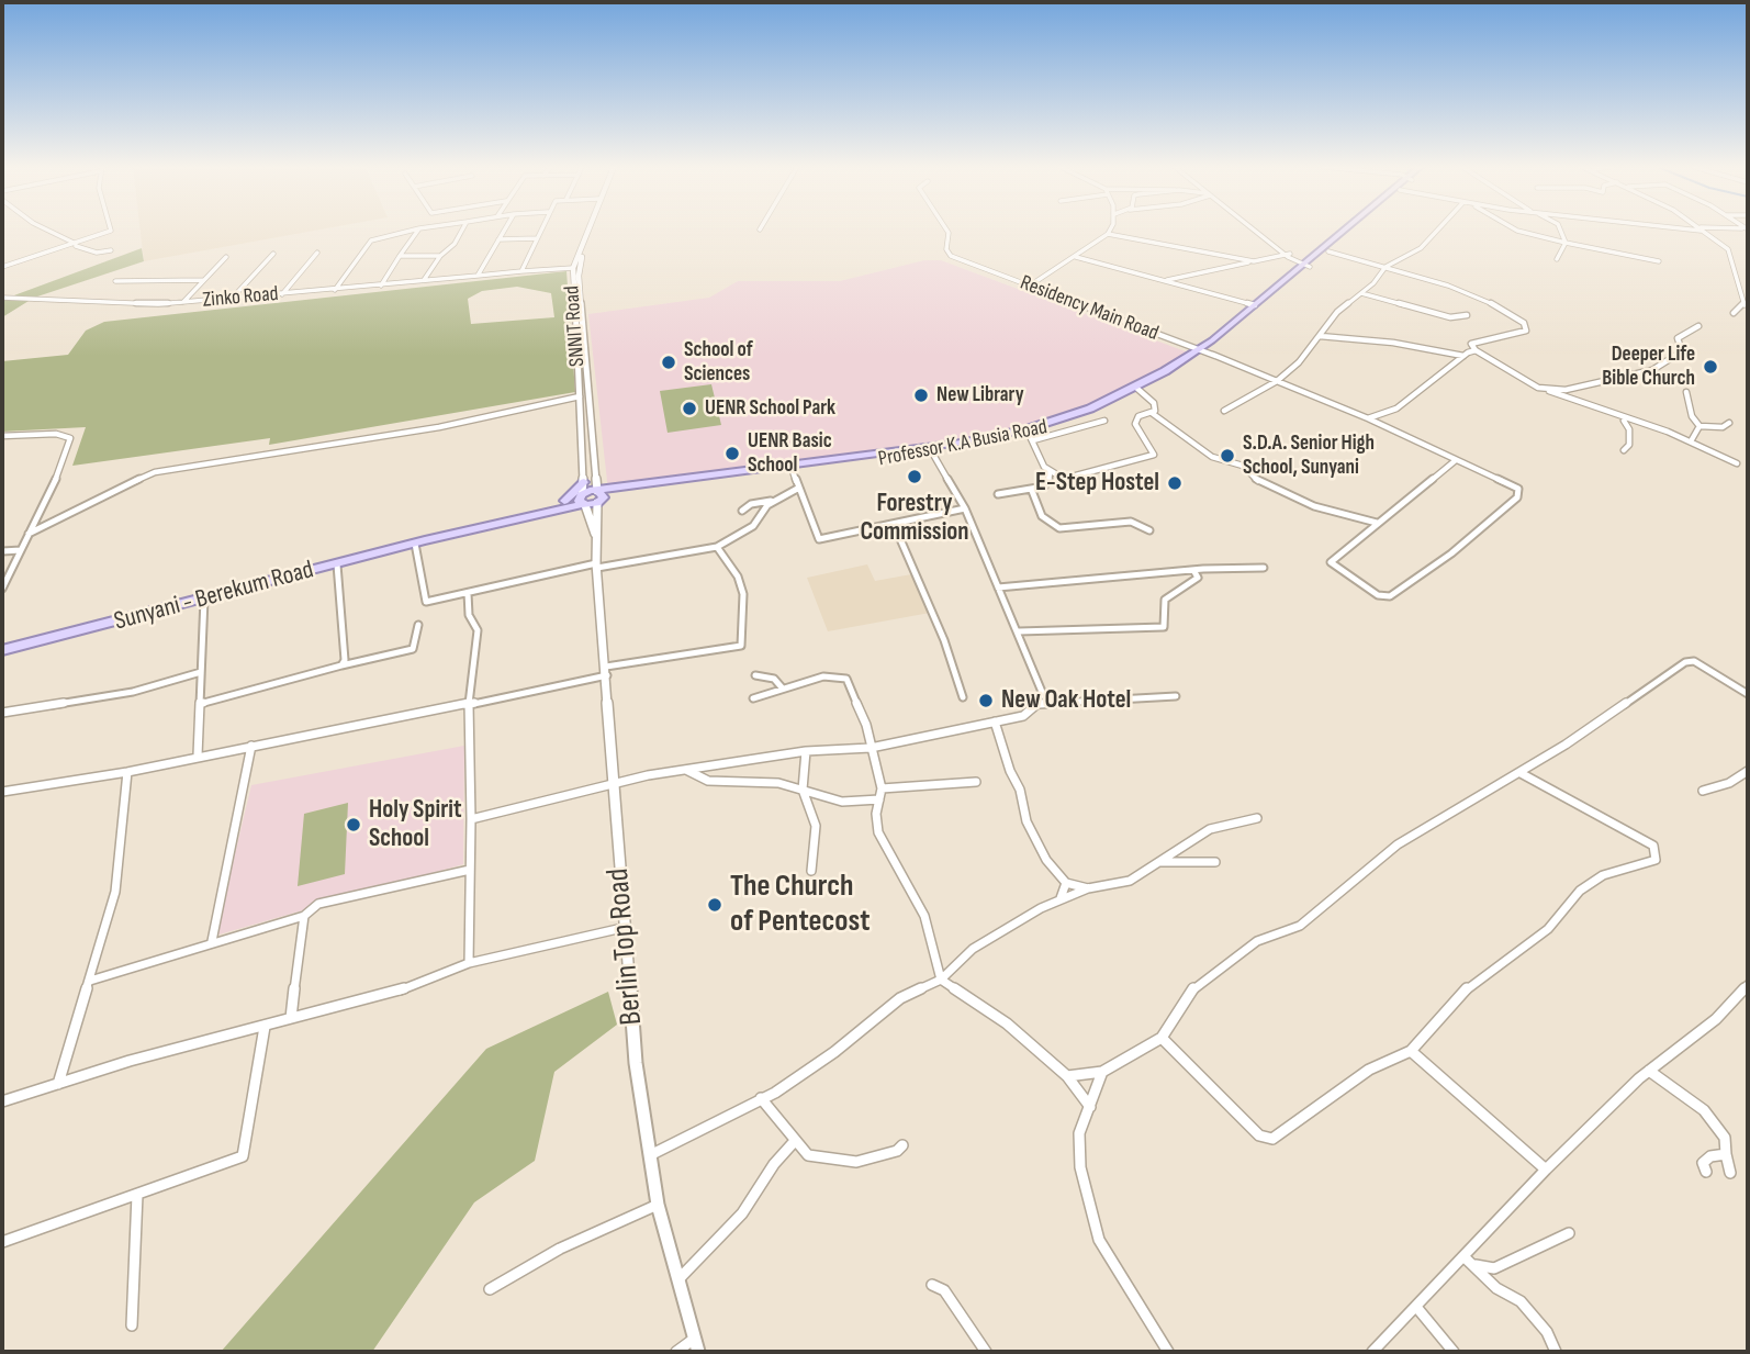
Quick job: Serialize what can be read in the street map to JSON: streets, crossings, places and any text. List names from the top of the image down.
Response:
{
  "streets": {
    "main road": ["Professor K.A Busia Road", "Sunyani - Berekum Road"],
    "street": [
      "Zinko Road",
      "Residency Main Road",
      "SNNIT Road",
      "Berlin Top Road"
    ]
  },
  "crossings": [
    ["Zinko Road", "SNNIT Road"],
    ["Residency Main Road", "Professor K.A Busia Road"],
    ["SNNIT Road", "Professor K.A Busia Road"],
    ["Professor K.A Busia Road", "Sunyani - Berekum Road"]
  ],
  "places": [
    "School of Sciences",
    "Deeper Life Bible Church",
    "New Library",
    "UENR School Park",
    "UENR Basic School",
    "S.D.A. Senior High School, Sunyani",
    "Forestry Commission",
    "E-Step Hostel",
    "New Oak Hotel",
    "Holy Spirit School",
    "The Church of Pentecost"
  ]
}
